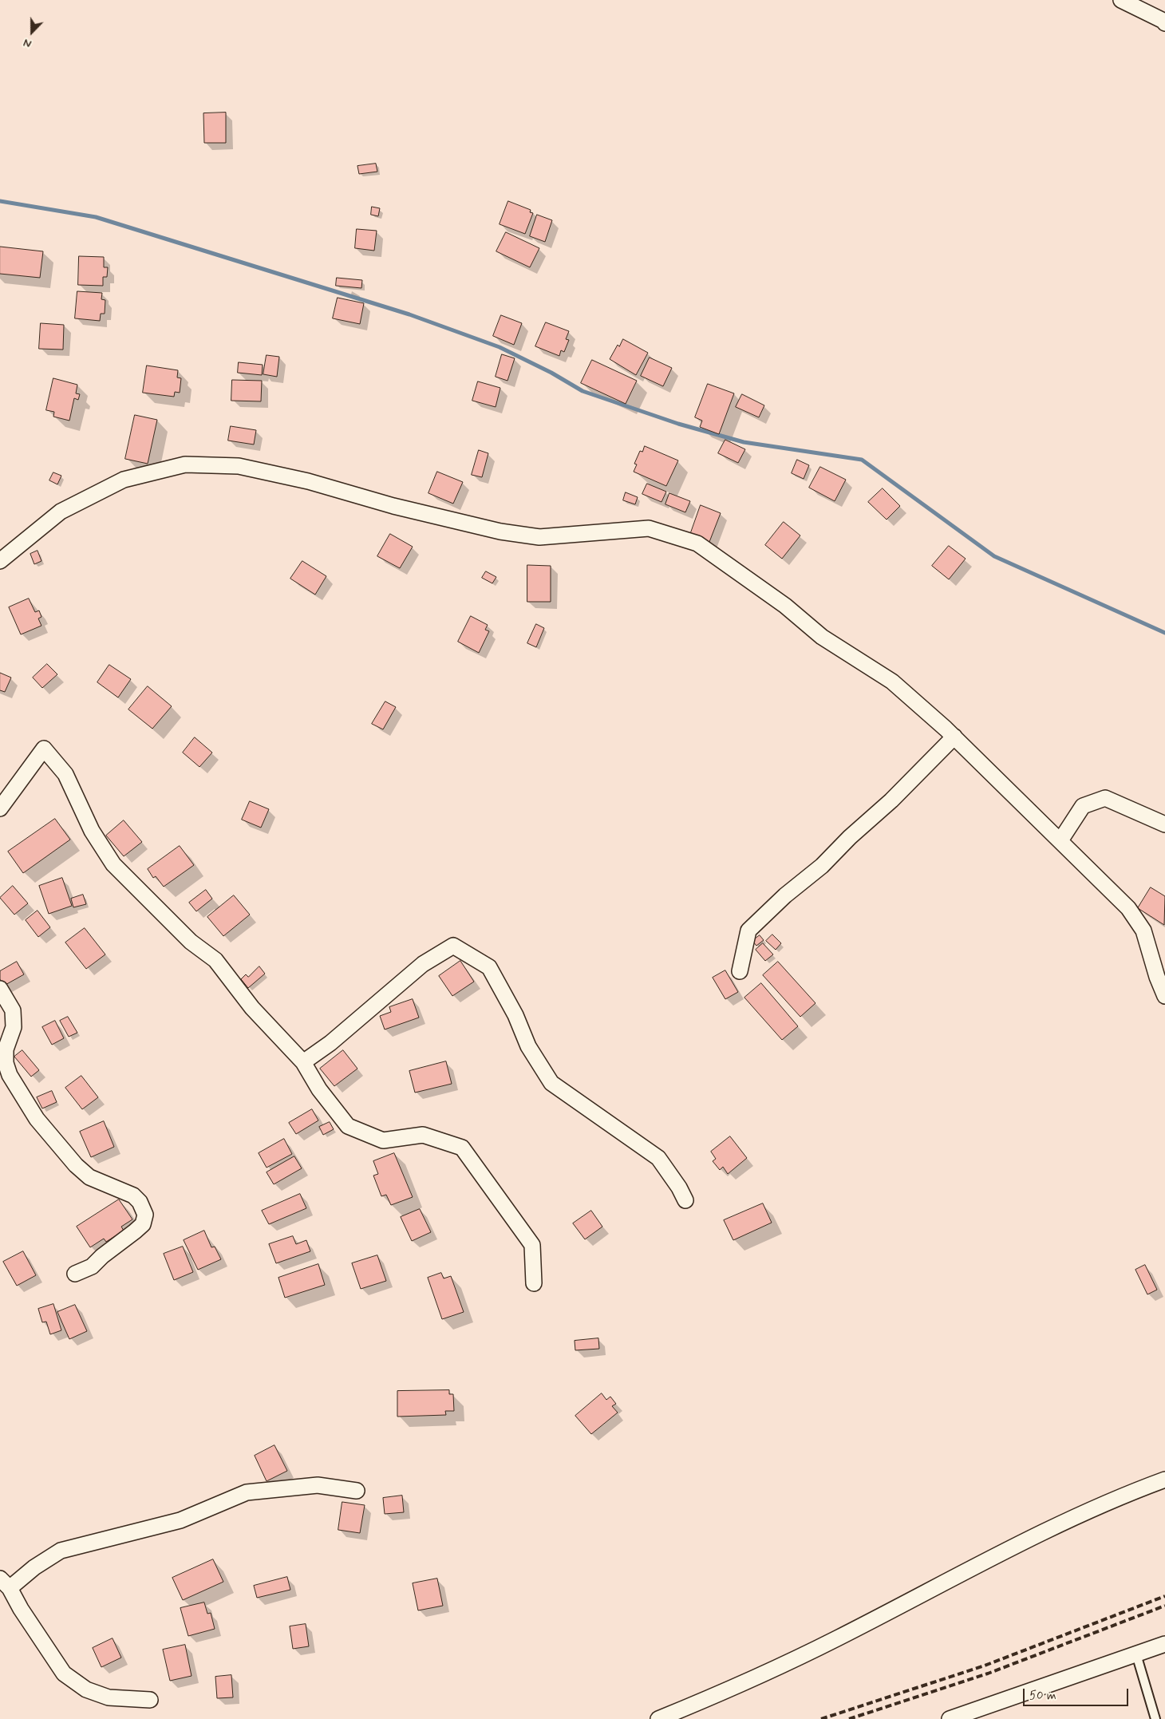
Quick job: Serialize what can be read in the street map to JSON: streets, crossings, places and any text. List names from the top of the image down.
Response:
{
  "scale_bar": "50 m",
  "north": "bottom"
}
